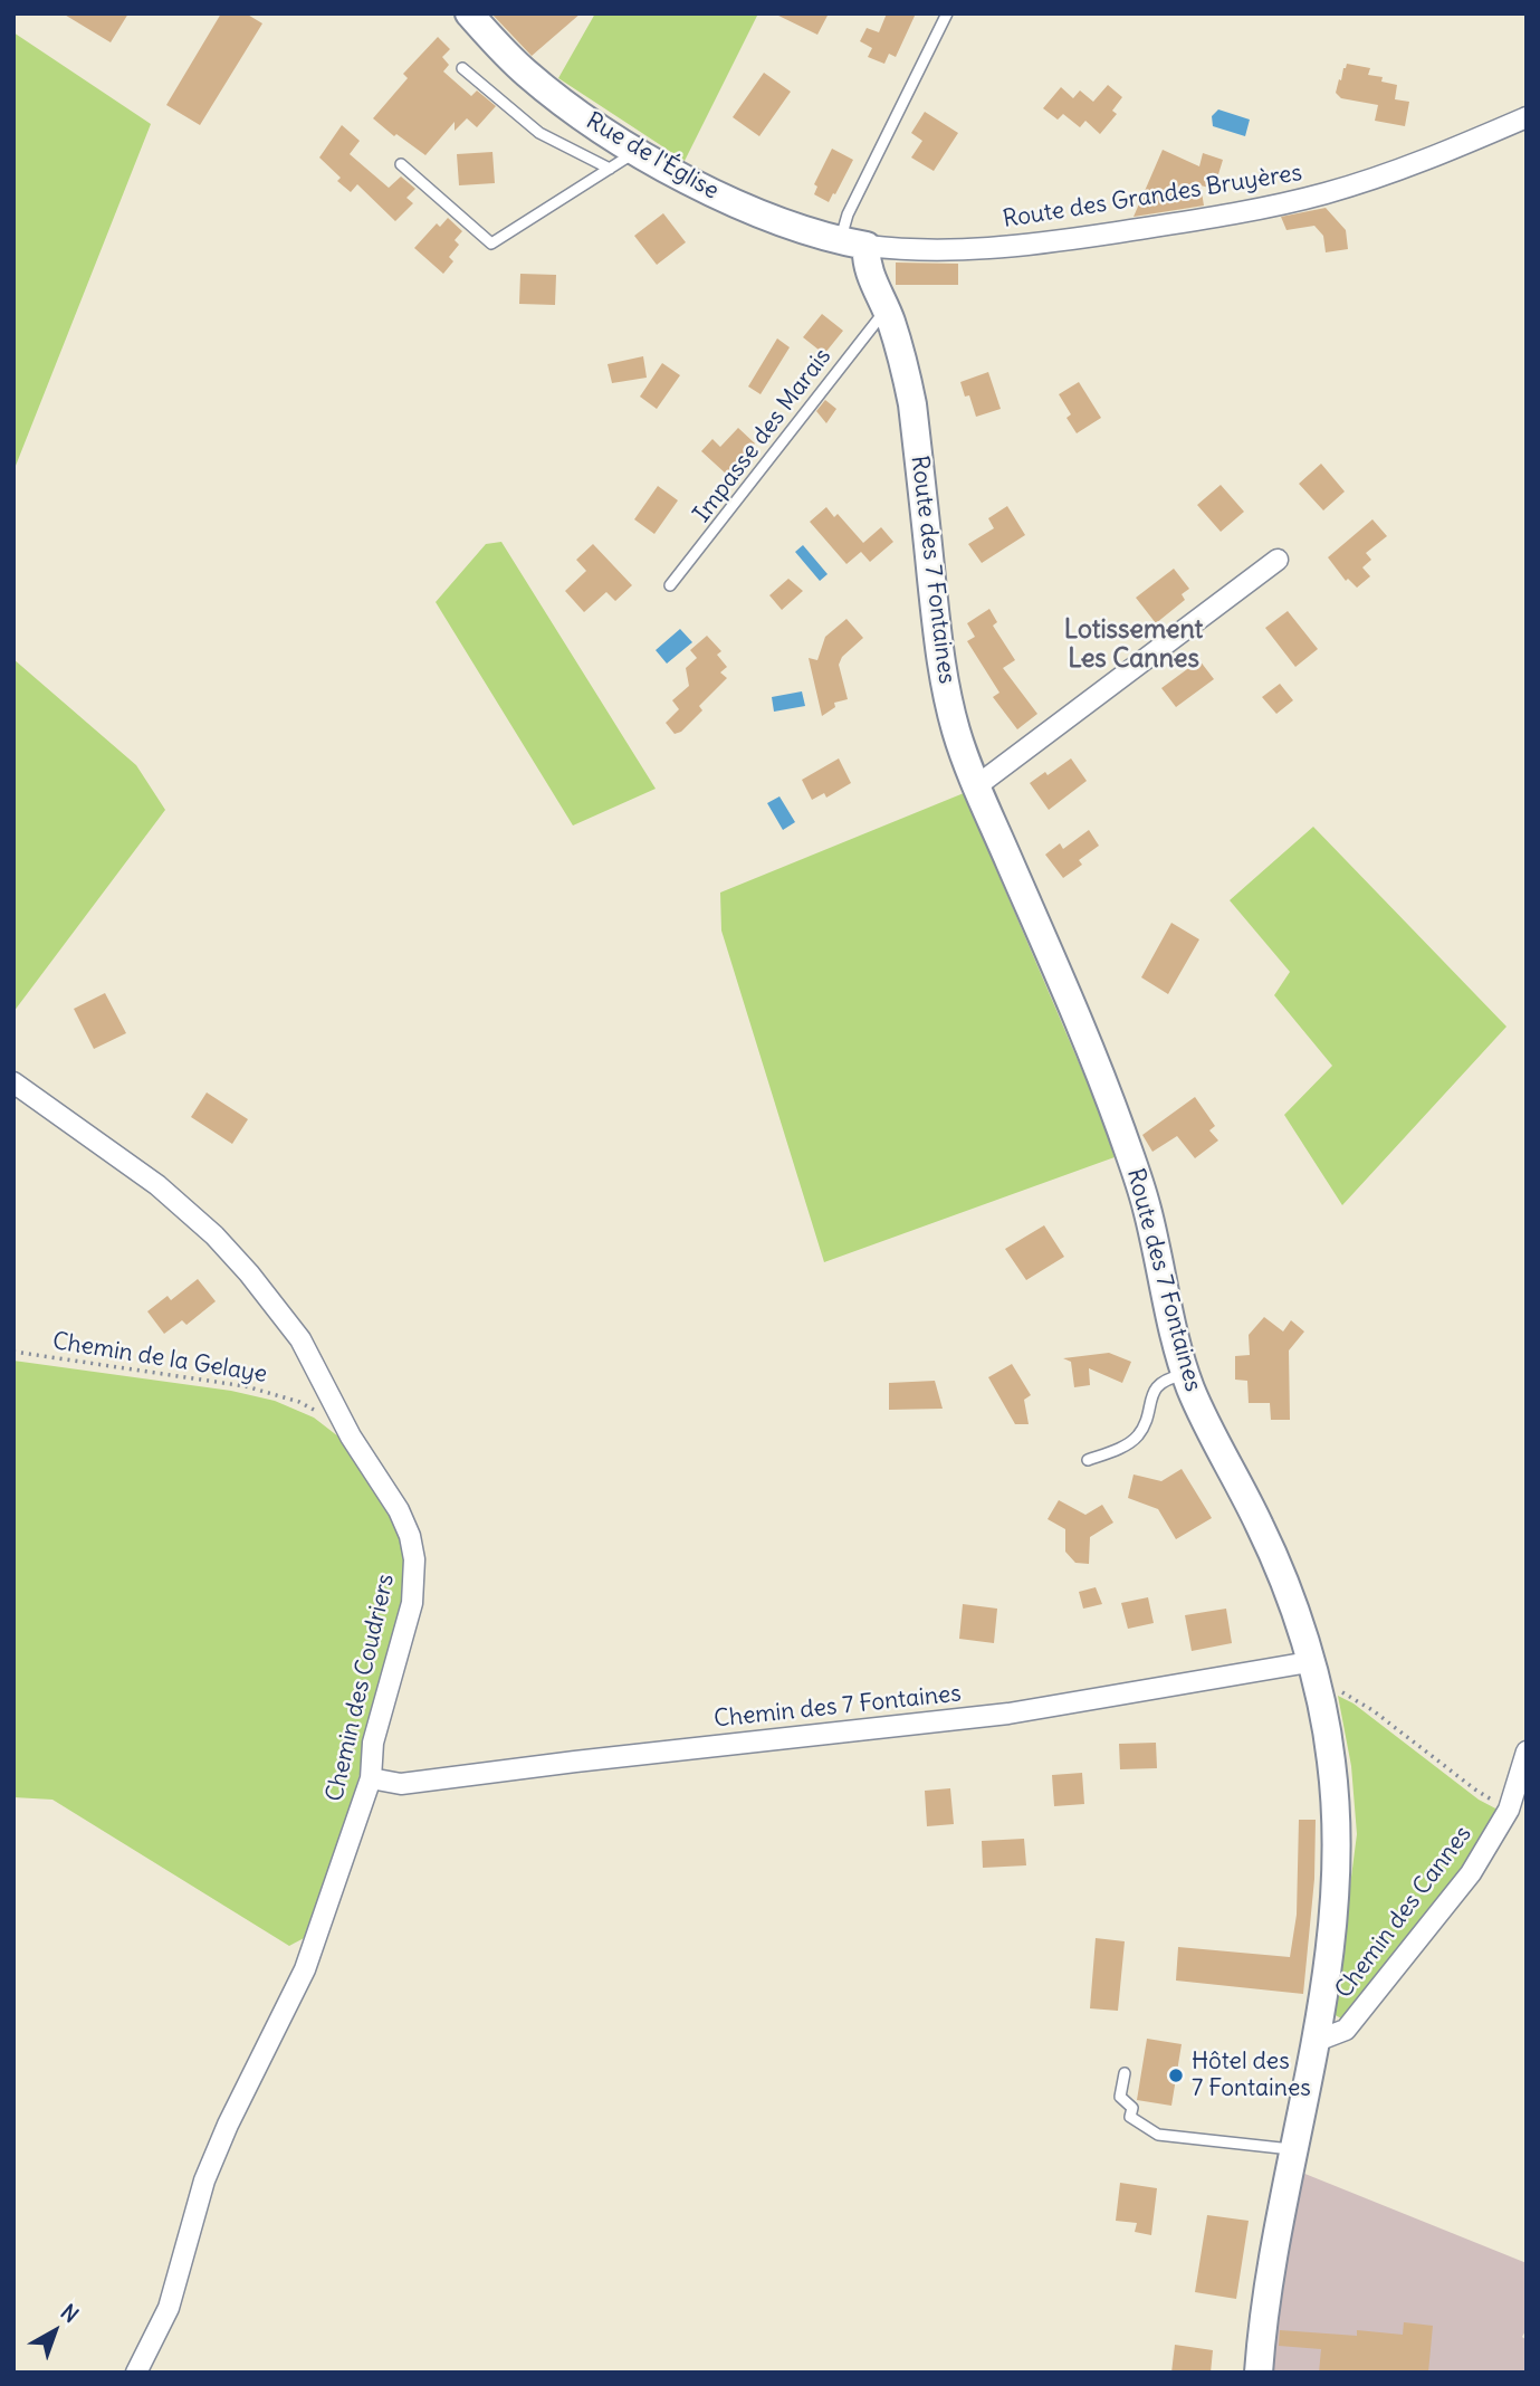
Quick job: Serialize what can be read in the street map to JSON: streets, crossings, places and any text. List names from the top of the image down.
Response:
{
  "streets": {
    "street": [
      "Rue de l'Église",
      "Route des Grandes Bruyères",
      "Route des 7 Fontaines",
      "Chemin des Coudriers",
      "Chemin des 7 Fontaines",
      "Chemin des Cannes"
    ],
    "lane": ["Impasse des Marais"],
    "path": ["Chemin de la Gelaye"]
  },
  "crossings": [
    ["Rue de l'Église", "Route des Grandes Bruyères"],
    ["Rue de l'Église", "Route des 7 Fontaines"],
    ["Route des Grandes Bruyères", "Route des 7 Fontaines"],
    ["Impasse des Marais", "Route des 7 Fontaines"],
    ["Route des 7 Fontaines", "Chemin des 7 Fontaines"],
    ["Route des 7 Fontaines", "Chemin des Cannes"],
    ["Chemin des Coudriers", "Chemin des 7 Fontaines"]
  ],
  "districts": ["Lotissement Les Cannes"],
  "places": ["Hôtel des 7 Fontaines"],
  "north": "top right"
}
